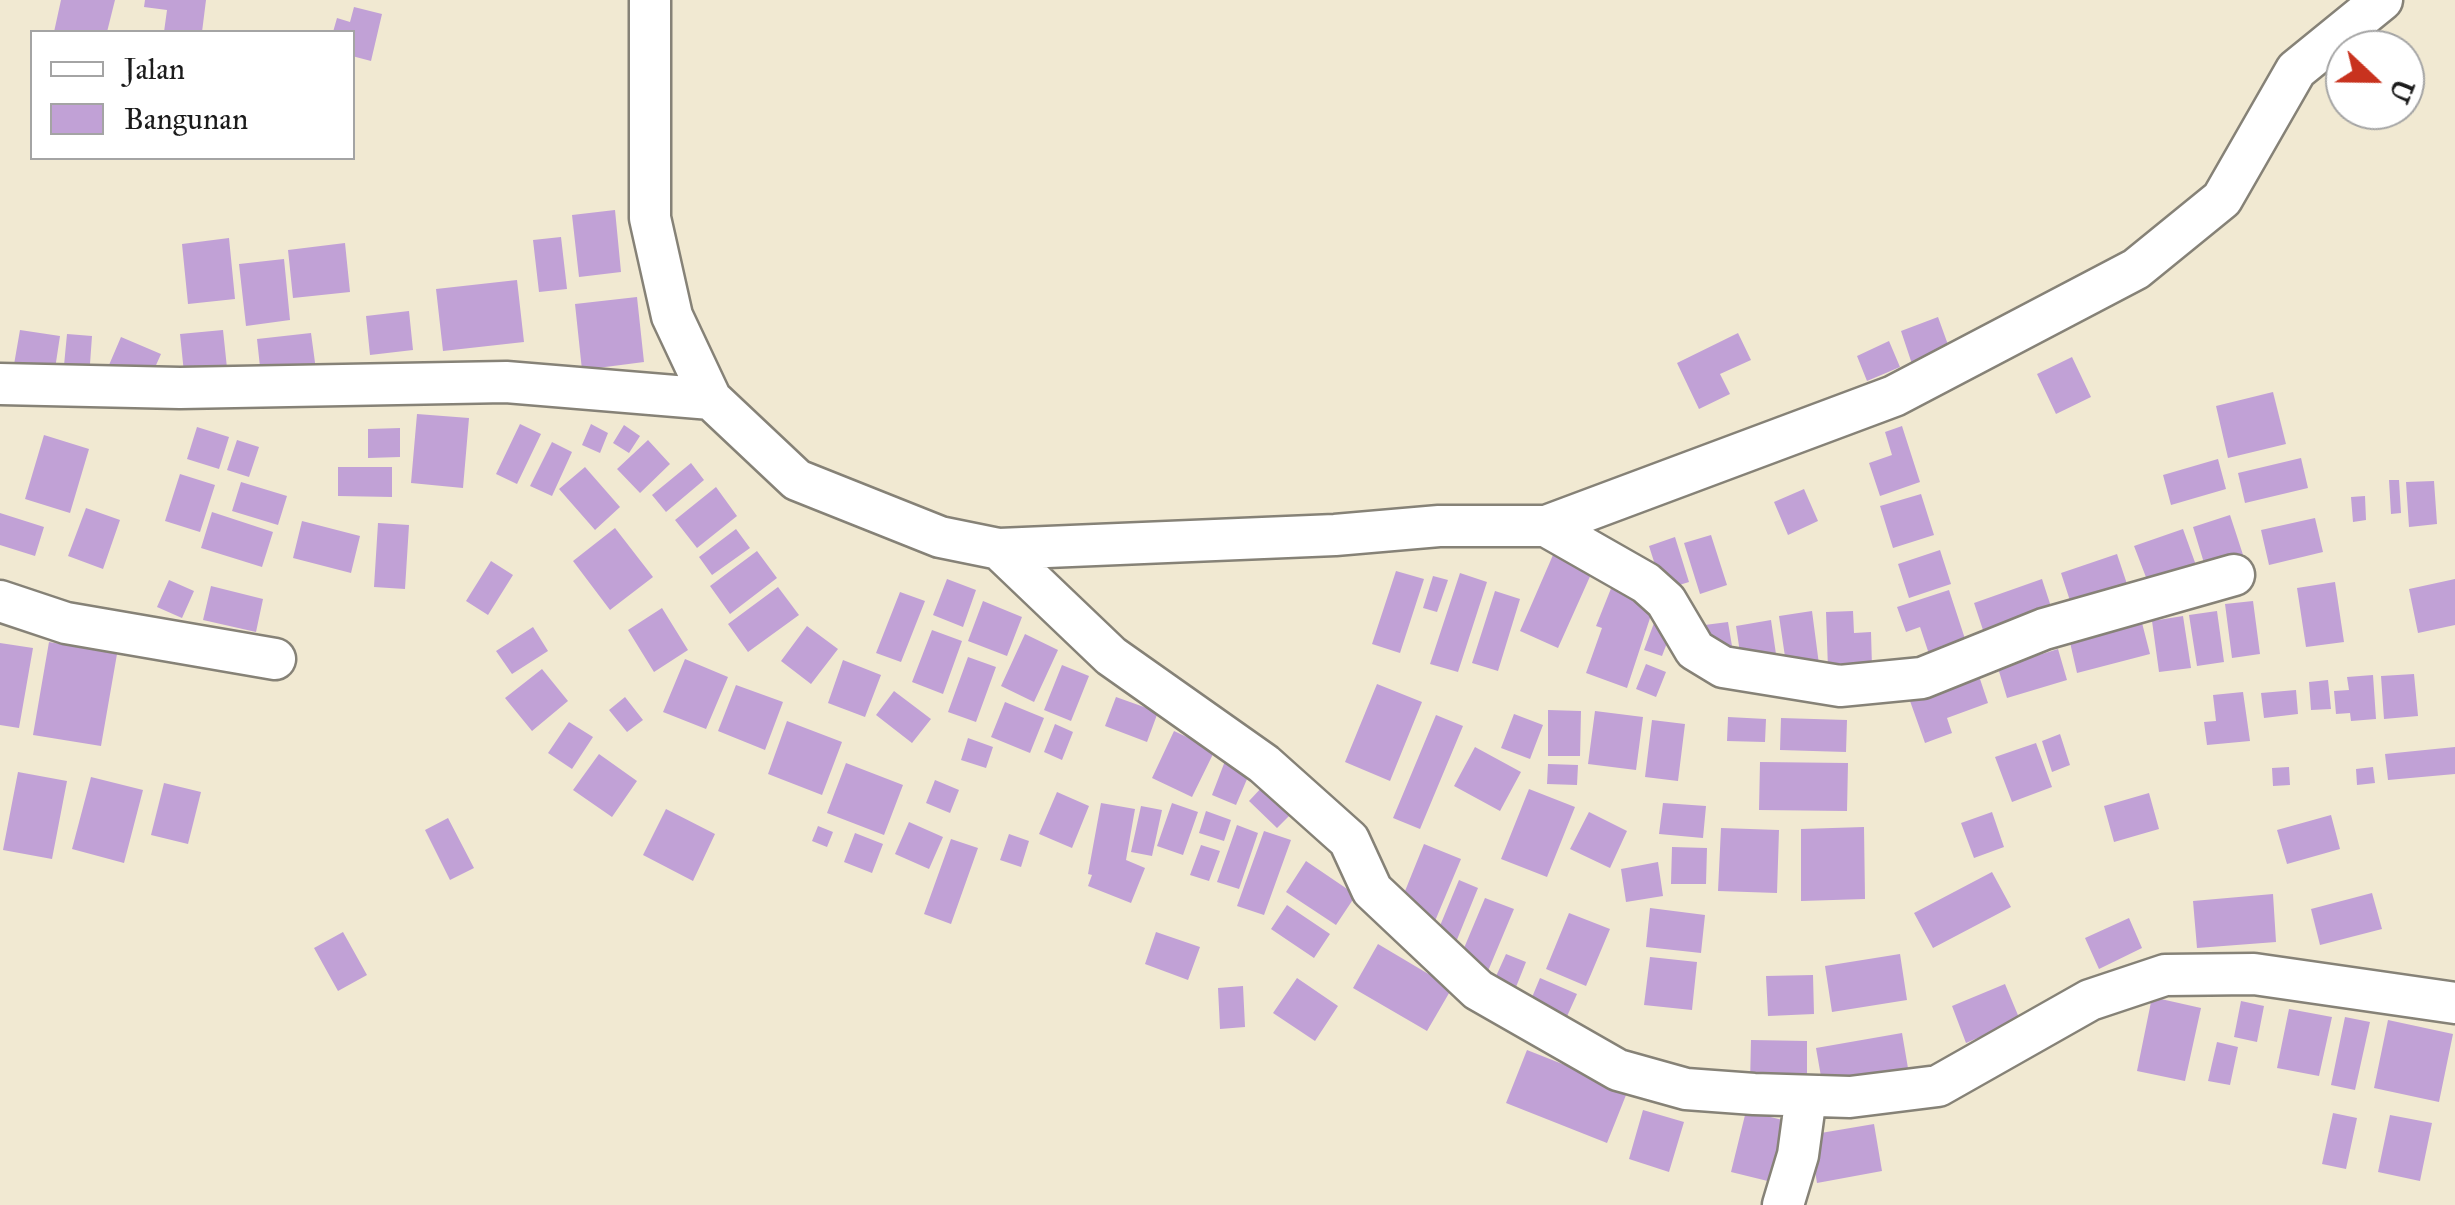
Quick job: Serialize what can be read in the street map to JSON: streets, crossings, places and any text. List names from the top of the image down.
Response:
{
  "legend": ["Jalan", "Bangunan"],
  "north": "right"
}
